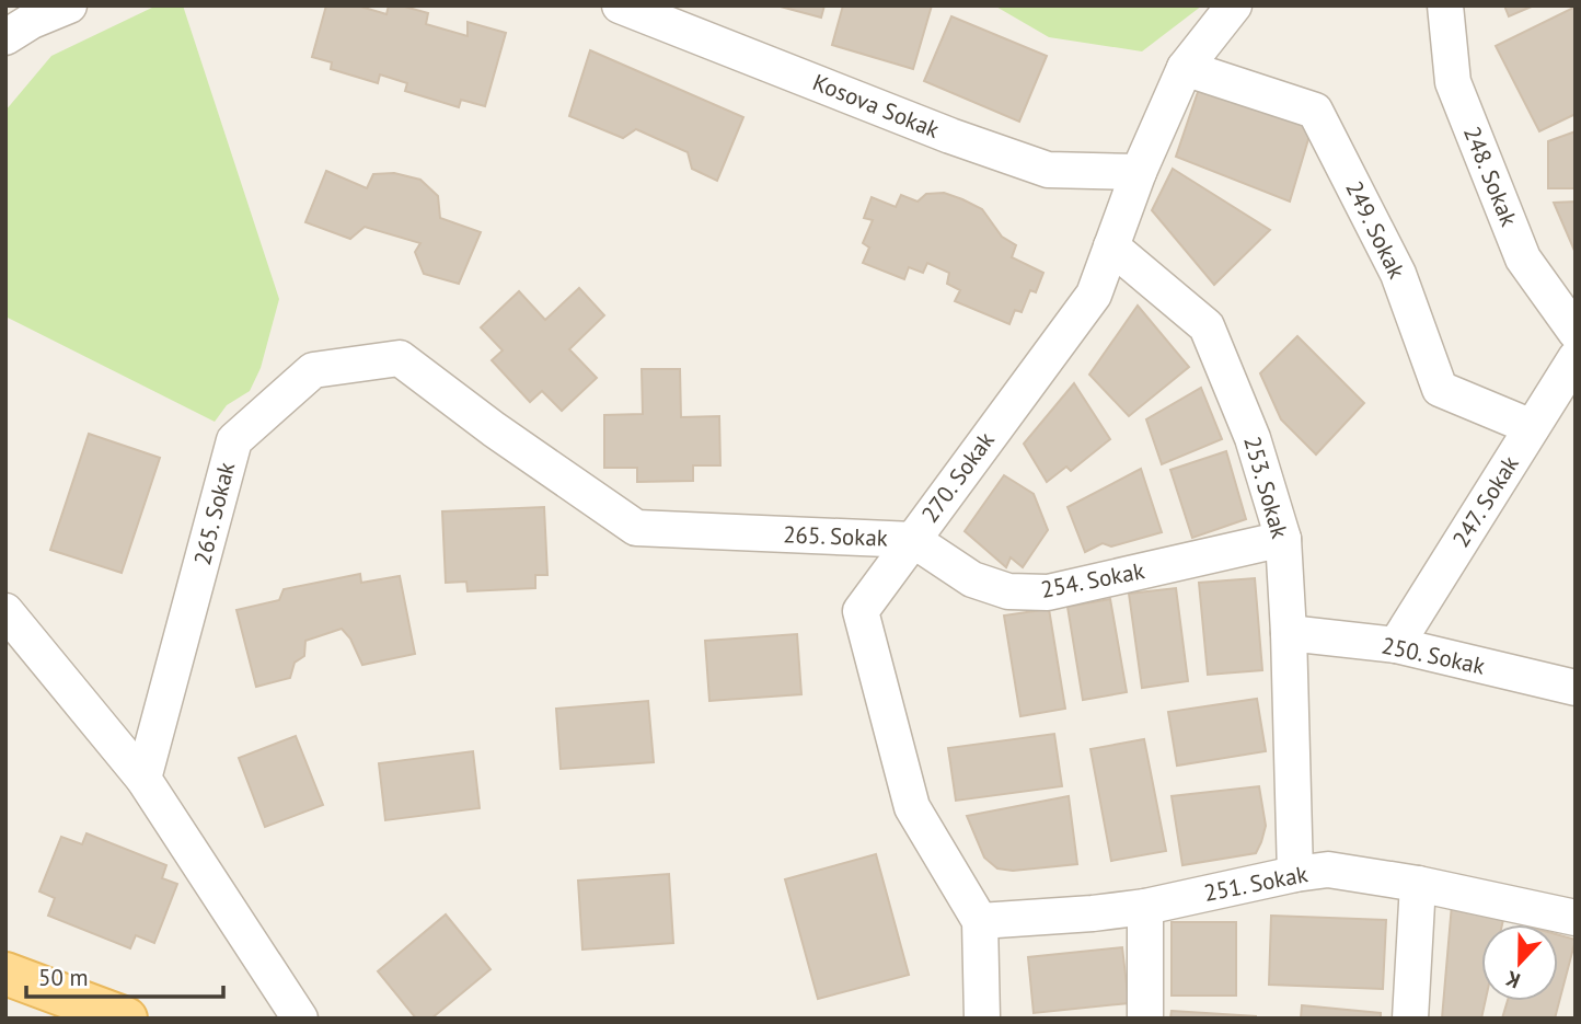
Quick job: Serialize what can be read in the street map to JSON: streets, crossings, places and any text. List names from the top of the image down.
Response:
{
  "streets": {
    "street": [
      "Kosova Sokak",
      "248. Sokak",
      "249. Sokak",
      "270. Sokak",
      "253. Sokak",
      "247. Sokak",
      "265. Sokak",
      "254. Sokak",
      "250. Sokak",
      "251. Sokak"
    ]
  },
  "crossings": [
    ["Kosova Sokak", "270. Sokak"],
    ["249. Sokak", "270. Sokak"],
    ["249. Sokak", "247. Sokak"],
    ["270. Sokak", "253. Sokak"],
    ["270. Sokak", "265. Sokak"],
    ["270. Sokak", "254. Sokak"],
    ["270. Sokak", "251. Sokak"],
    ["253. Sokak", "254. Sokak"],
    ["253. Sokak", "250. Sokak"],
    ["253. Sokak", "251. Sokak"],
    ["247. Sokak", "250. Sokak"],
    ["265. Sokak", "254. Sokak"]
  ],
  "scale_bar": "50 m",
  "north": "bottom"
}
